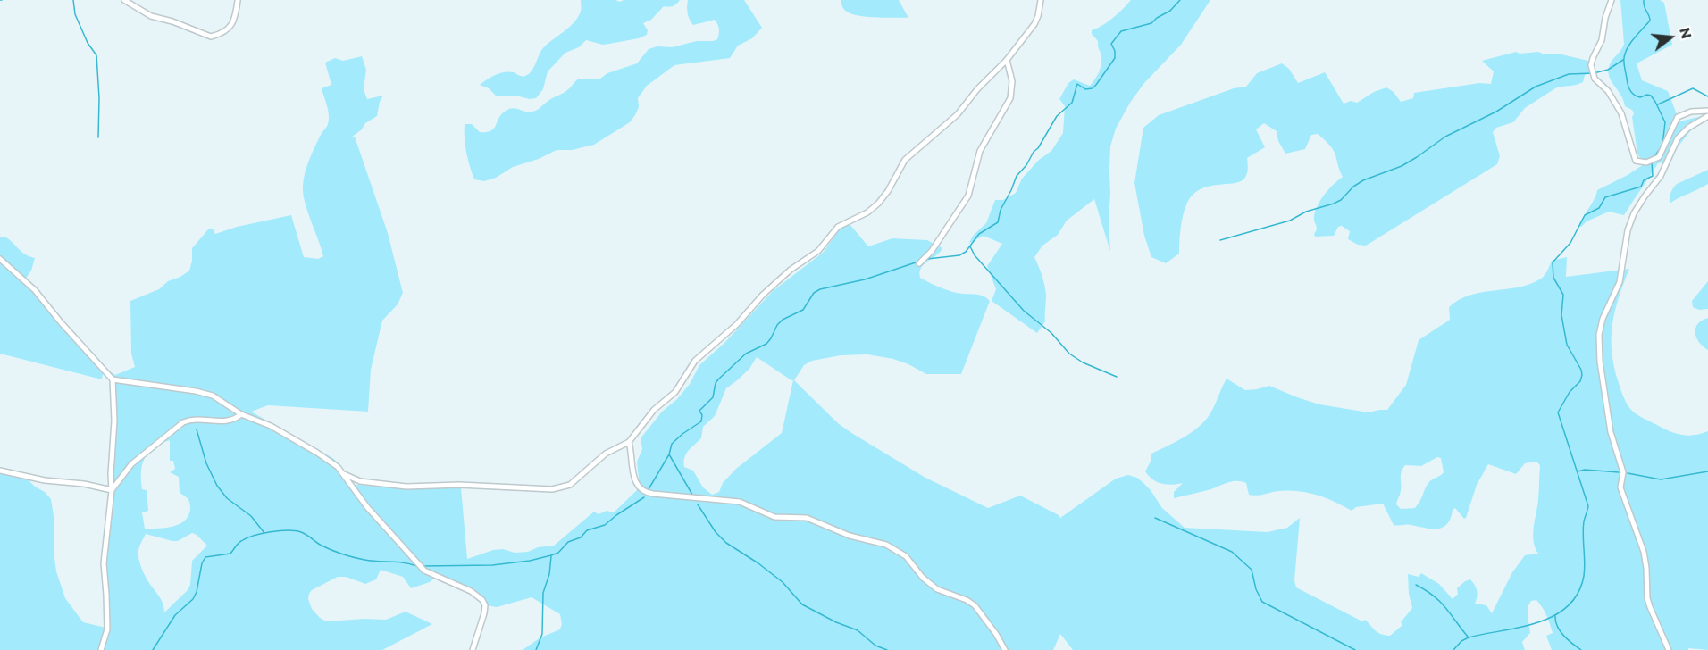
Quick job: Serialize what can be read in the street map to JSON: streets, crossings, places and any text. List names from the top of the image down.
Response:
{
  "north": "right"
}
